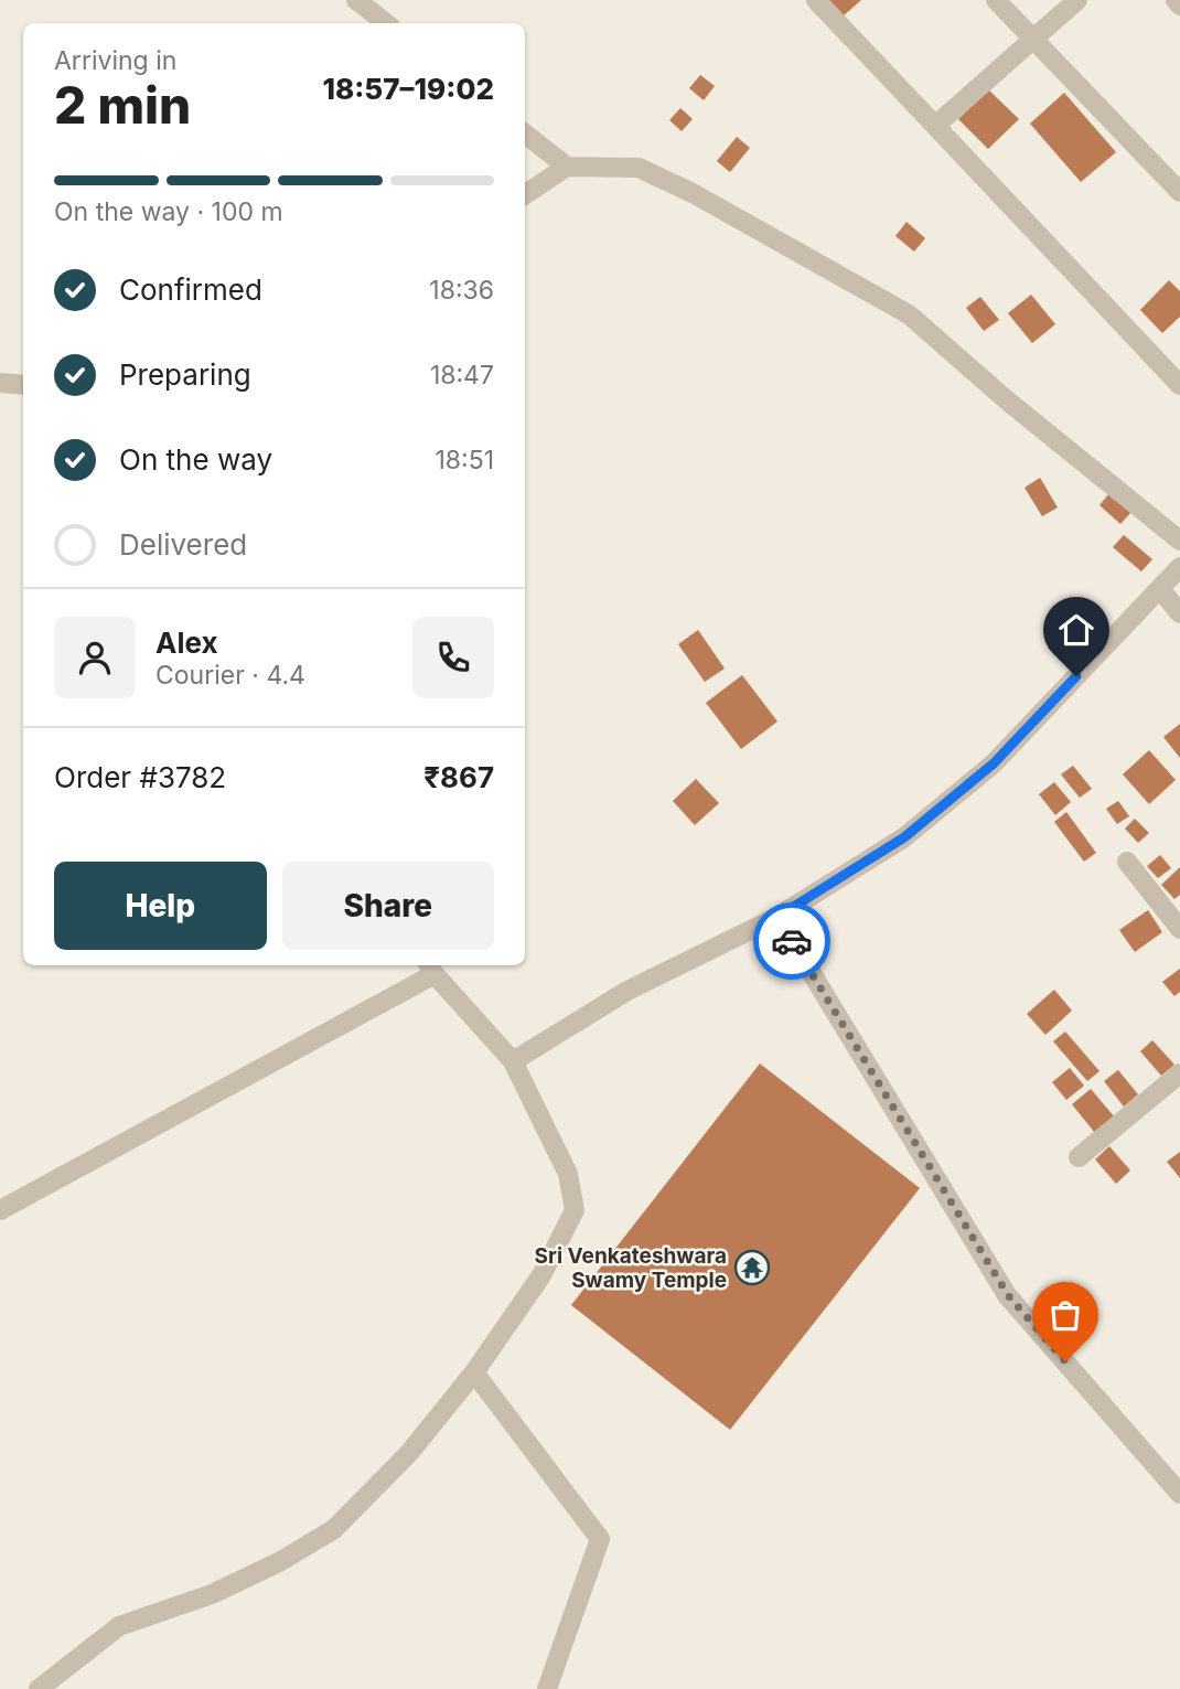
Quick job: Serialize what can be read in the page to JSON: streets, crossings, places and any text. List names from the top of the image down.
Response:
{
  "places": {
    "temple": ["Sri Venkateshwara Swamy Temple"]
  },
  "page": {
    "heading": ["2 min", "Arriving in", "18:57–19:02"],
    "panel": [
      "Alex",
      "Courier · 4.4",
      "Order #3782",
      "₹867"
    ],
    "bar": "On the way · 100 m",
    "list": [
      ["Confirmed", "18:36"],
      ["Preparing", "18:47"],
      ["On the way", "18:51"],
      "Delivered"
    ],
    "buttons": ["Help", "Share"]
  }
}
